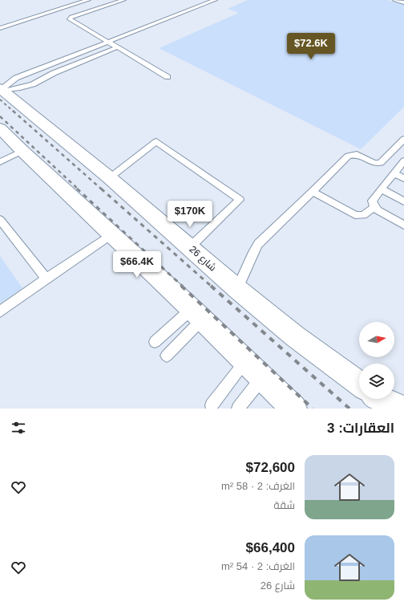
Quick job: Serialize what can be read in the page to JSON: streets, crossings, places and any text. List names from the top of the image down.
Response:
{
  "streets": {
    "street": ["شارع 26"]
  },
  "north": "right",
  "page": {
    "price": ["$72.6K", "$170K", "$66.4K"],
    "heading": "العقارات: 3",
    "list": [
      {
        "name": "$72,600",
        "note": "الغرف: 2 · 58 m² · شقة"
      },
      {
        "name": "$66,400",
        "note": "الغرف: 2 · 54 m² · شارع 26"
      }
    ]
  }
}
